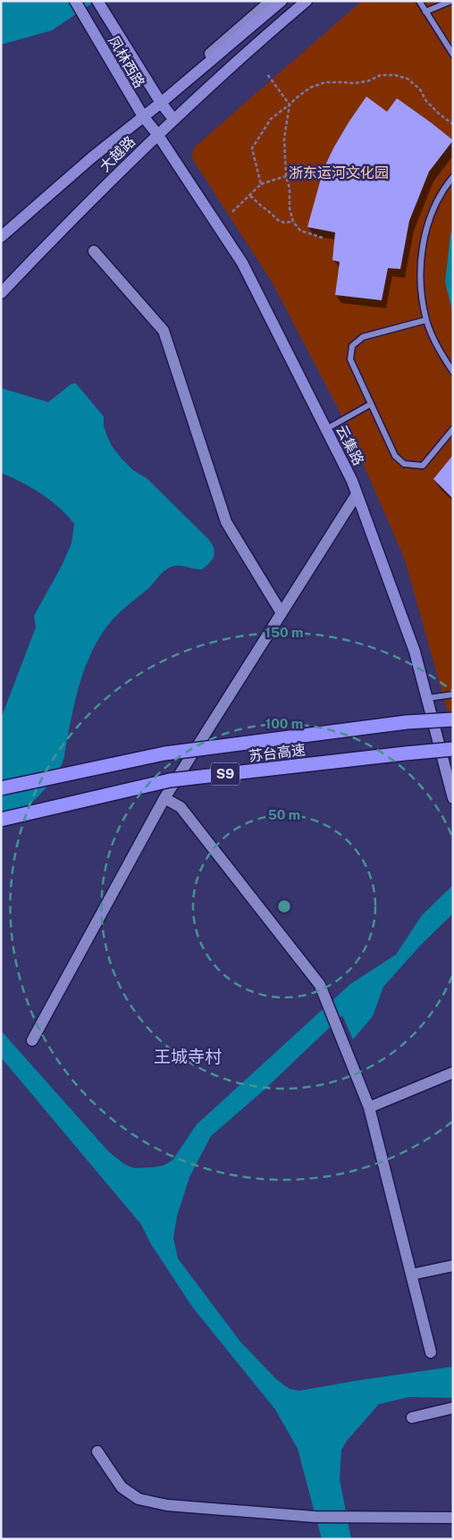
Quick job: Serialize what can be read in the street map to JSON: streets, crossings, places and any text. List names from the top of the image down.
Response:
{
  "streets": {
    "highway": ["苏台高速", "S9"],
    "main road": ["凤林西路", "大越路", "云集路"]
  },
  "crossings": [
    ["凤林西路", "大越路"],
    ["凤林西路", "云集路"],
    ["大越路", "云集路"]
  ],
  "districts": ["王城寺村"],
  "parks": ["浙东运河文化园"],
  "rings": ["150 m", "100 m", "50 m"]
}
